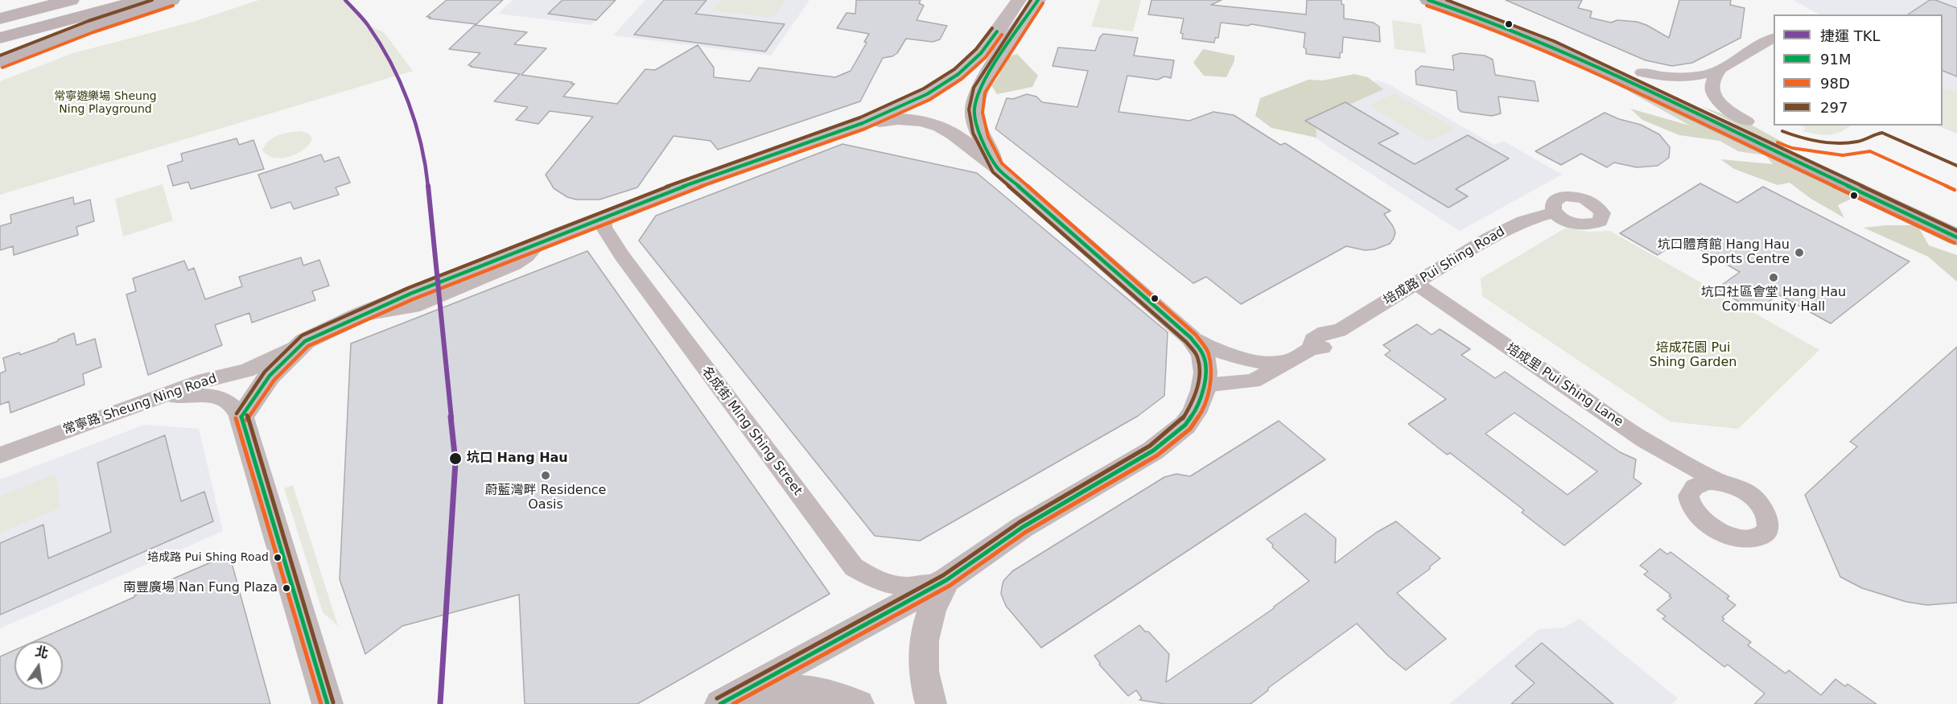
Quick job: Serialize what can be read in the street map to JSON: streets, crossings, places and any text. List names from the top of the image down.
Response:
{
  "streets": {
    "street": [
      "培成路 Pui Shing Road",
      "培成里 Pui Shing Lane",
      "常寧路 Sheung Ning Road",
      "名成街 Ming Shing Street"
    ]
  },
  "crossings": [
    ["培成路 Pui Shing Road", "培成里 Pui Shing Lane"],
    ["常寧路 Sheung Ning Road", "名成街 Ming Shing Street"]
  ],
  "parks": ["常寧遊樂場 Sheung Ning Playground", "培成花園 Pui Shing Garden"],
  "places": [
    "坑口體育館 Hang Hau Sports Centre",
    "坑口社區會堂 Hang Hau Community Hall",
    "坑口 Hang Hau",
    "蔚藍灣畔 Residence Oasis",
    "培成路 Pui Shing Road",
    "南豐廣場 Nan Fung Plaza"
  ],
  "lines": [
    "metro line TKL",
    "transit line 91M",
    "transit line 297",
    "transit line 98D"
  ],
  "legend": [
    "捷運 TKL",
    "91M",
    "98D",
    "297"
  ],
  "north": "top"
}
